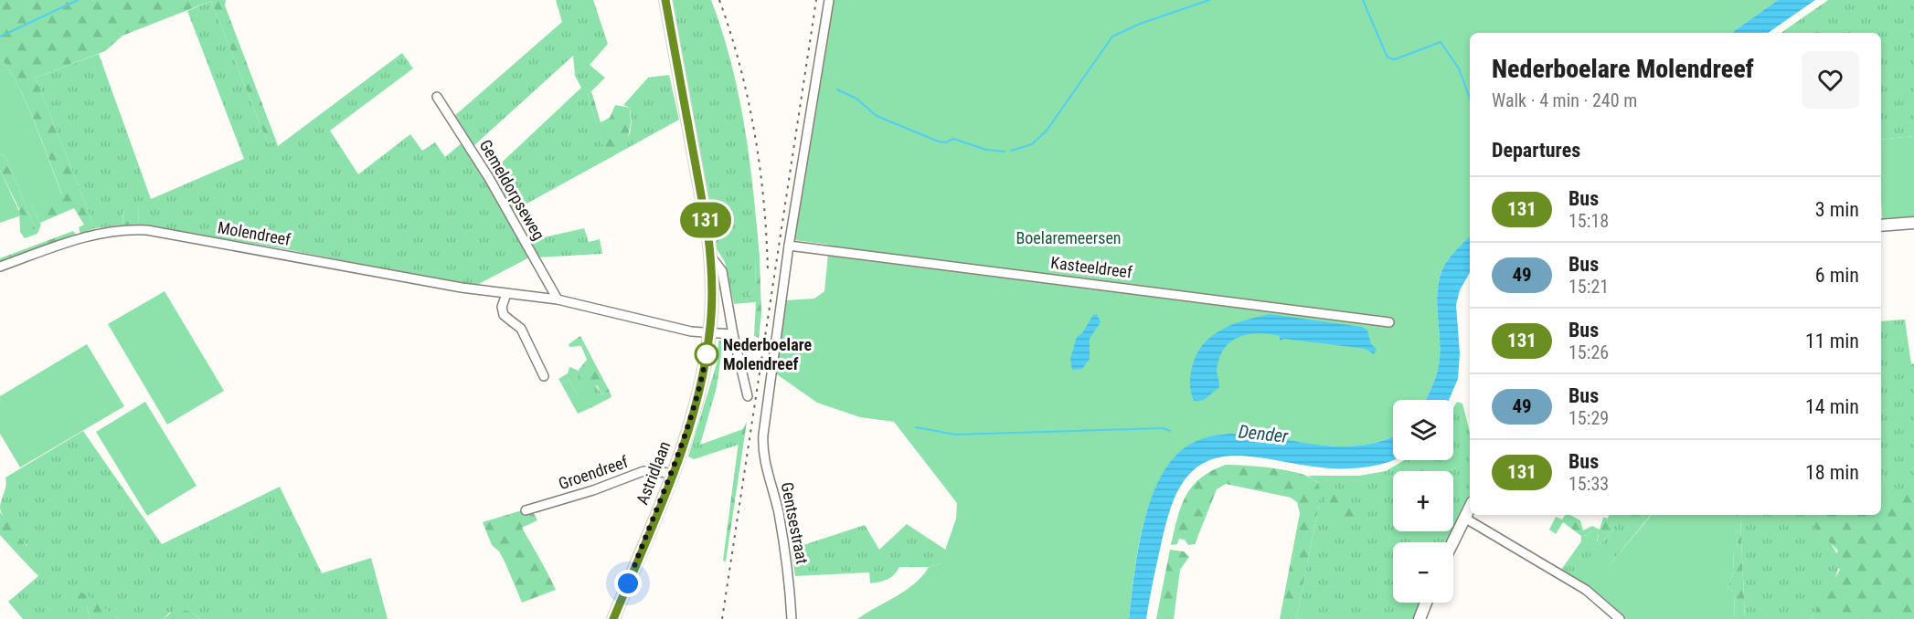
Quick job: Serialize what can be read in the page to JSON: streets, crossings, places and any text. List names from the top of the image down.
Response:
{
  "streets": {
    "main road": ["Astridlaan"],
    "street": [
      "Gemeldorpseweg",
      "Molendreef",
      "Kasteeldreef",
      "Groendreef",
      "Gentsestraat"
    ]
  },
  "crossings": [
    ["Gemeldorpseweg", "Molendreef"],
    ["Molendreef", "Astridlaan"],
    ["Kasteeldreef", "Gentsestraat"],
    ["Groendreef", "Astridlaan"]
  ],
  "water": ["Dender"],
  "parks": ["Boelaremeersen"],
  "places": ["Nederboelare Molendreef"],
  "lines": ["bus line 131"],
  "page": {
    "on_map": "131",
    "heading": [
      ["Nederboelare Molendreef", "Walk · 4 min · 240 m"],
      "Departures"
    ],
    "list": [
      {
        "mark": "131",
        "name": "Bus",
        "note": "15:18",
        "value": "3 min"
      },
      {
        "mark": "49",
        "name": "Bus",
        "note": "15:21",
        "value": "6 min"
      },
      {
        "mark": "131",
        "name": "Bus",
        "note": "15:26",
        "value": "11 min"
      },
      {
        "mark": "49",
        "name": "Bus",
        "note": "15:29",
        "value": "14 min"
      },
      {
        "mark": "131",
        "name": "Bus",
        "note": "15:33",
        "value": "18 min"
      }
    ],
    "map_buttons": ["+", "−"]
  }
}
